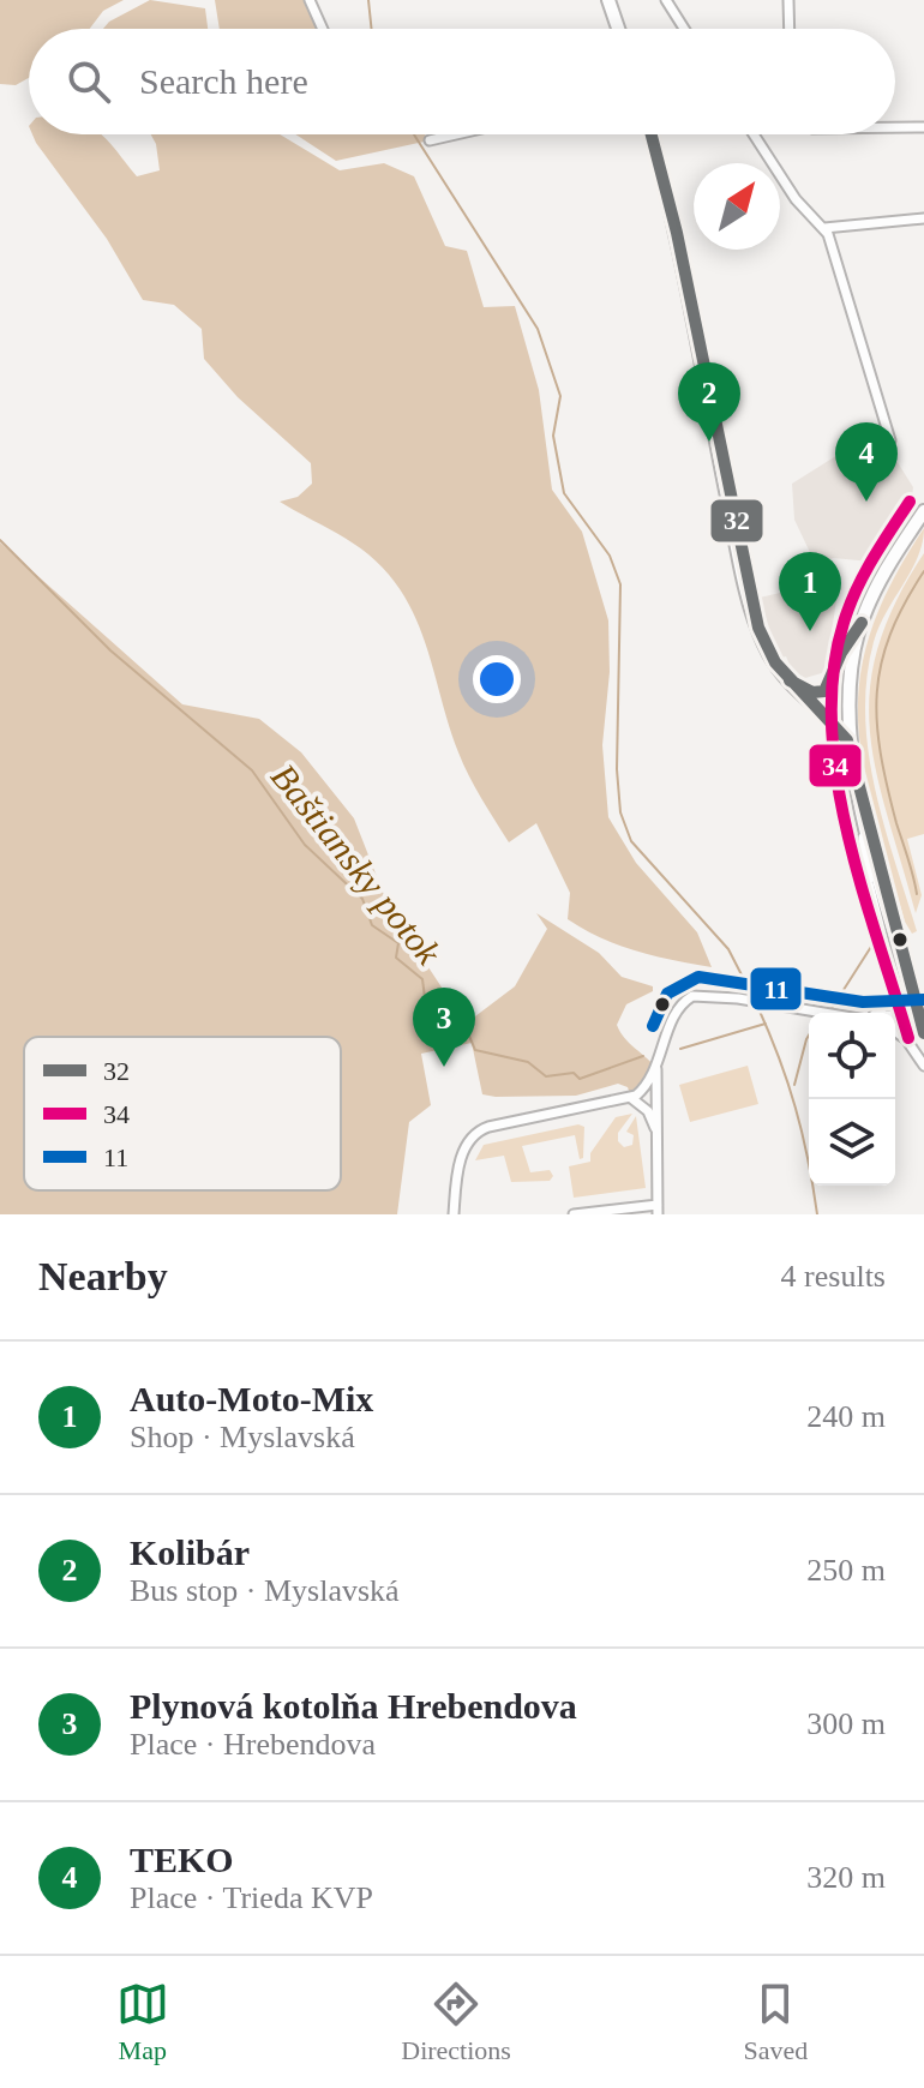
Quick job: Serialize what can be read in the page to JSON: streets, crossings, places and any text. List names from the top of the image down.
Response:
{
  "water": ["Baštiansky potok"],
  "lines": ["transit line 32", "transit line 34", "transit line 11"],
  "legend": ["32", "34", "11"],
  "north": "top right",
  "page": {
    "search": "Search here",
    "pins": [
      "2",
      "4",
      "1",
      "3"
    ],
    "heading": ["Nearby", "4 results"],
    "list": [
      {
        "mark": "1",
        "name": "Auto-Moto-Mix",
        "note": "Shop · Myslavská",
        "value": "240 m"
      },
      {
        "mark": "2",
        "name": "Kolibár",
        "note": "Bus stop · Myslavská",
        "value": "250 m"
      },
      {
        "mark": "3",
        "name": "Plynová kotolňa Hrebendova",
        "note": "Place · Hrebendova",
        "value": "300 m"
      },
      {
        "mark": "4",
        "name": "TEKO",
        "note": "Place · Trieda KVP",
        "value": "320 m"
      }
    ],
    "nav": ["Map", "Directions", "Saved"]
  }
}
